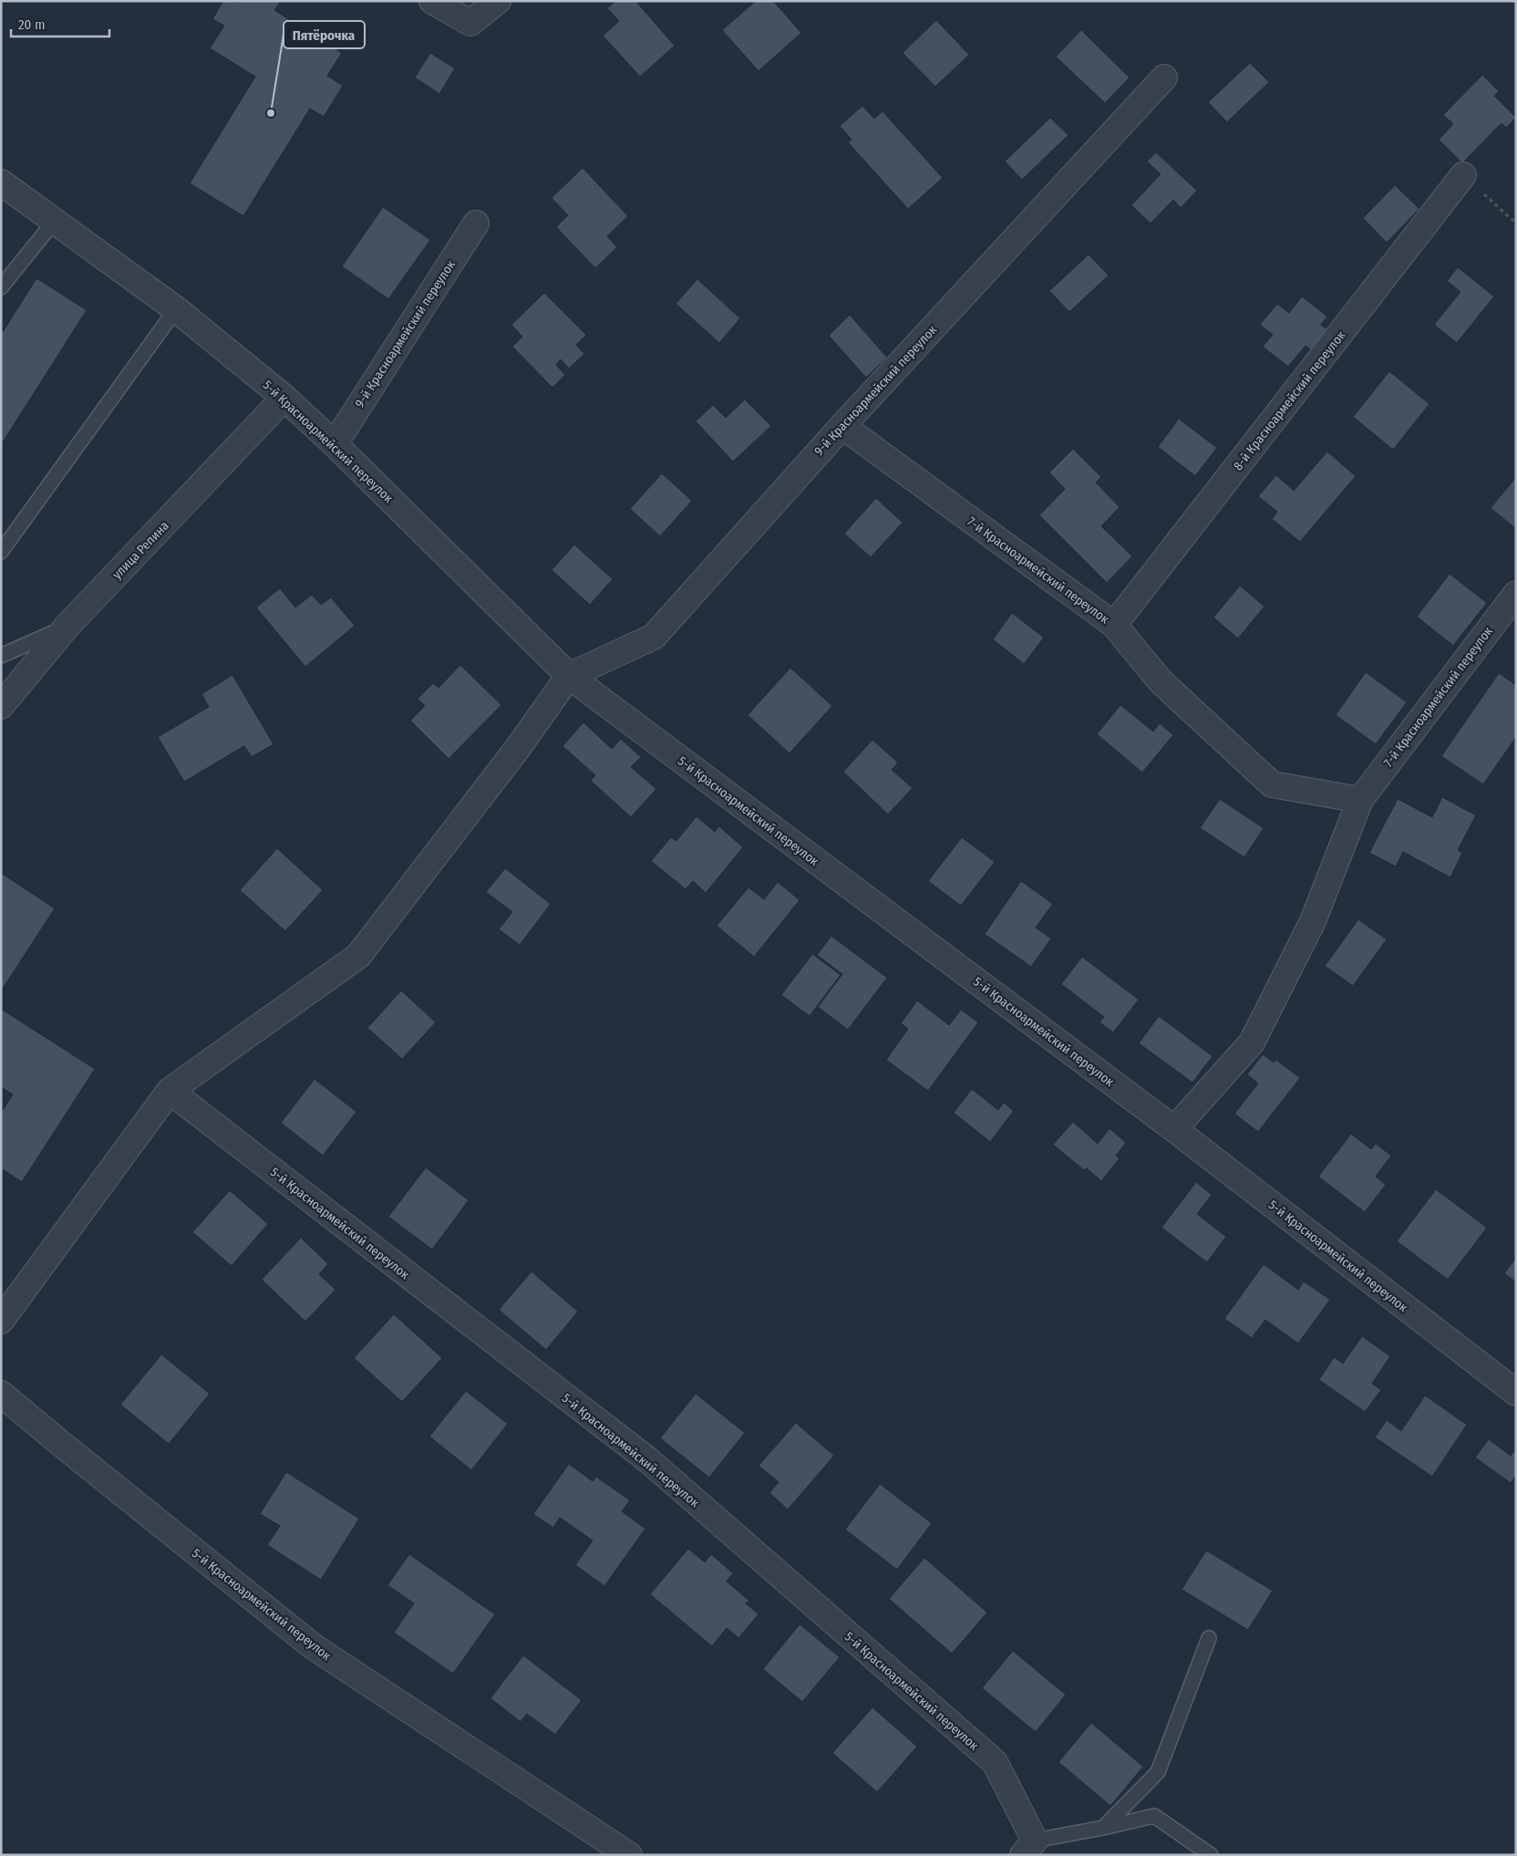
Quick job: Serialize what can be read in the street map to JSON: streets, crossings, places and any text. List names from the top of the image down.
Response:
{
  "streets": {
    "street": [
      "9-й Красноармейский переулок",
      "8-й Красноармейский переулок",
      "5-й Красноармейский переулок",
      "улица Репина",
      "7-й Красноармейский переулок"
    ]
  },
  "crossings": [
    ["9-й Красноармейский переулок", "5-й Красноармейский переулок"],
    ["9-й Красноармейский переулок", "7-й Красноармейский переулок"],
    ["8-й Красноармейский переулок", "7-й Красноармейский переулок"],
    ["5-й Красноармейский переулок", "улица Репина"],
    ["5-й Красноармейский переулок", "7-й Красноармейский переулок"]
  ],
  "places": ["Пятёрочка"],
  "scale_bar": "20 m"
}
